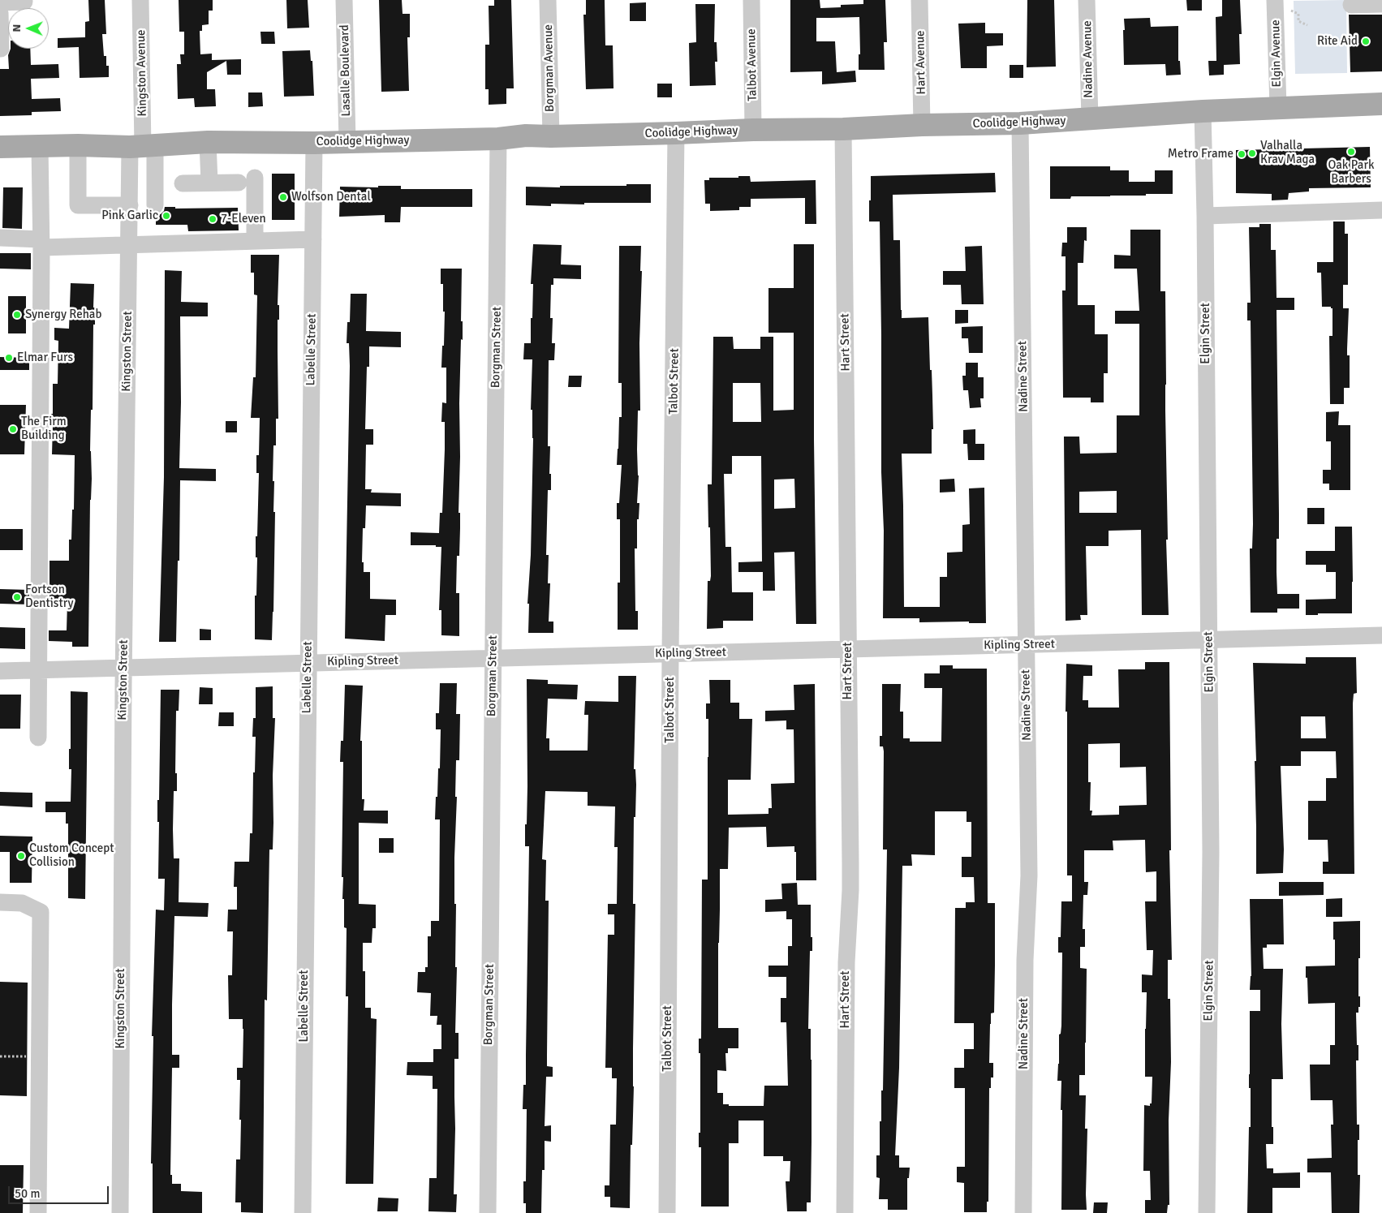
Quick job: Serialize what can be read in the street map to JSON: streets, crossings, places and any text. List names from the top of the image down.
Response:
{
  "streets": {
    "main road": ["Coolidge Highway"],
    "street": [
      "Elgin Avenue",
      "Nadine Avenue",
      "Hart Avenue",
      "Talbot Avenue",
      "Borgman Avenue",
      "Lasalle Boulevard",
      "Kingston Avenue",
      "Elgin Street",
      "Hart Street",
      "Borgman Street",
      "Labelle Street",
      "Kingston Street",
      "Nadine Street",
      "Talbot Street",
      "Kipling Street"
    ]
  },
  "crossings": [
    ["Elgin Avenue", "Coolidge Highway"],
    ["Nadine Avenue", "Coolidge Highway"],
    ["Hart Avenue", "Coolidge Highway"],
    ["Talbot Avenue", "Coolidge Highway"],
    ["Borgman Avenue", "Coolidge Highway"],
    ["Lasalle Boulevard", "Coolidge Highway"],
    ["Kingston Avenue", "Coolidge Highway"],
    ["Kingston Avenue", "Kingston Street"],
    ["Coolidge Highway", "Elgin Street"],
    ["Coolidge Highway", "Hart Street"],
    ["Coolidge Highway", "Borgman Street"],
    ["Coolidge Highway", "Labelle Street"],
    ["Coolidge Highway", "Kingston Street"],
    ["Coolidge Highway", "Nadine Street"],
    ["Coolidge Highway", "Talbot Street"],
    ["Elgin Street", "Kipling Street"],
    ["Hart Street", "Kipling Street"],
    ["Borgman Street", "Kipling Street"],
    ["Labelle Street", "Kipling Street"],
    ["Kingston Street", "Kipling Street"],
    ["Nadine Street", "Kipling Street"],
    ["Talbot Street", "Kipling Street"]
  ],
  "places": [
    "Rite Aid",
    "Oak Park Barbers",
    "Valhalla Krav Maga",
    "Metro Frame",
    "Wolfson Dental",
    "Pink Garlic",
    "7-Eleven",
    "Synergy Rehab",
    "Elmar Furs",
    "The Firm Building",
    "Fortson Dentistry",
    "Custom Concept Collision"
  ],
  "scale_bar": "50 m",
  "north": "left"
}
